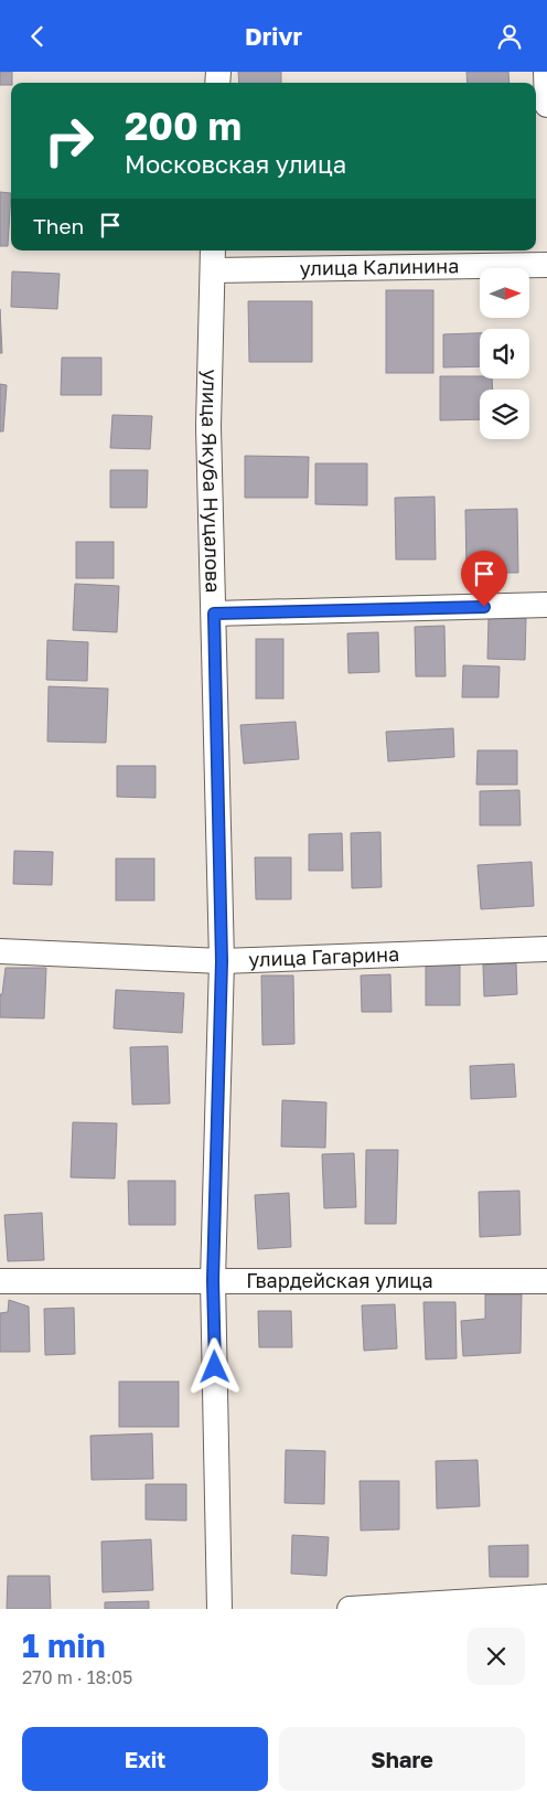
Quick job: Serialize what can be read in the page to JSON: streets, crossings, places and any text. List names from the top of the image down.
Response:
{
  "streets": {
    "street": [
      "улица Калинина",
      "улица Якуба Нуцалова",
      "улица Гагарина",
      "Гвардейская улица"
    ]
  },
  "crossings": [
    ["улица Калинина", "улица Якуба Нуцалова"],
    ["улица Якуба Нуцалова", "улица Гагарина"],
    ["улица Якуба Нуцалова", "Гвардейская улица"]
  ],
  "north": "right",
  "page": {
    "header": "Drivr",
    "turn": ["200 m", "Московская улица"],
    "then": "Then",
    "heading": ["1 min", "270 m · 18:05"],
    "buttons": ["Exit", "Share"]
  }
}
